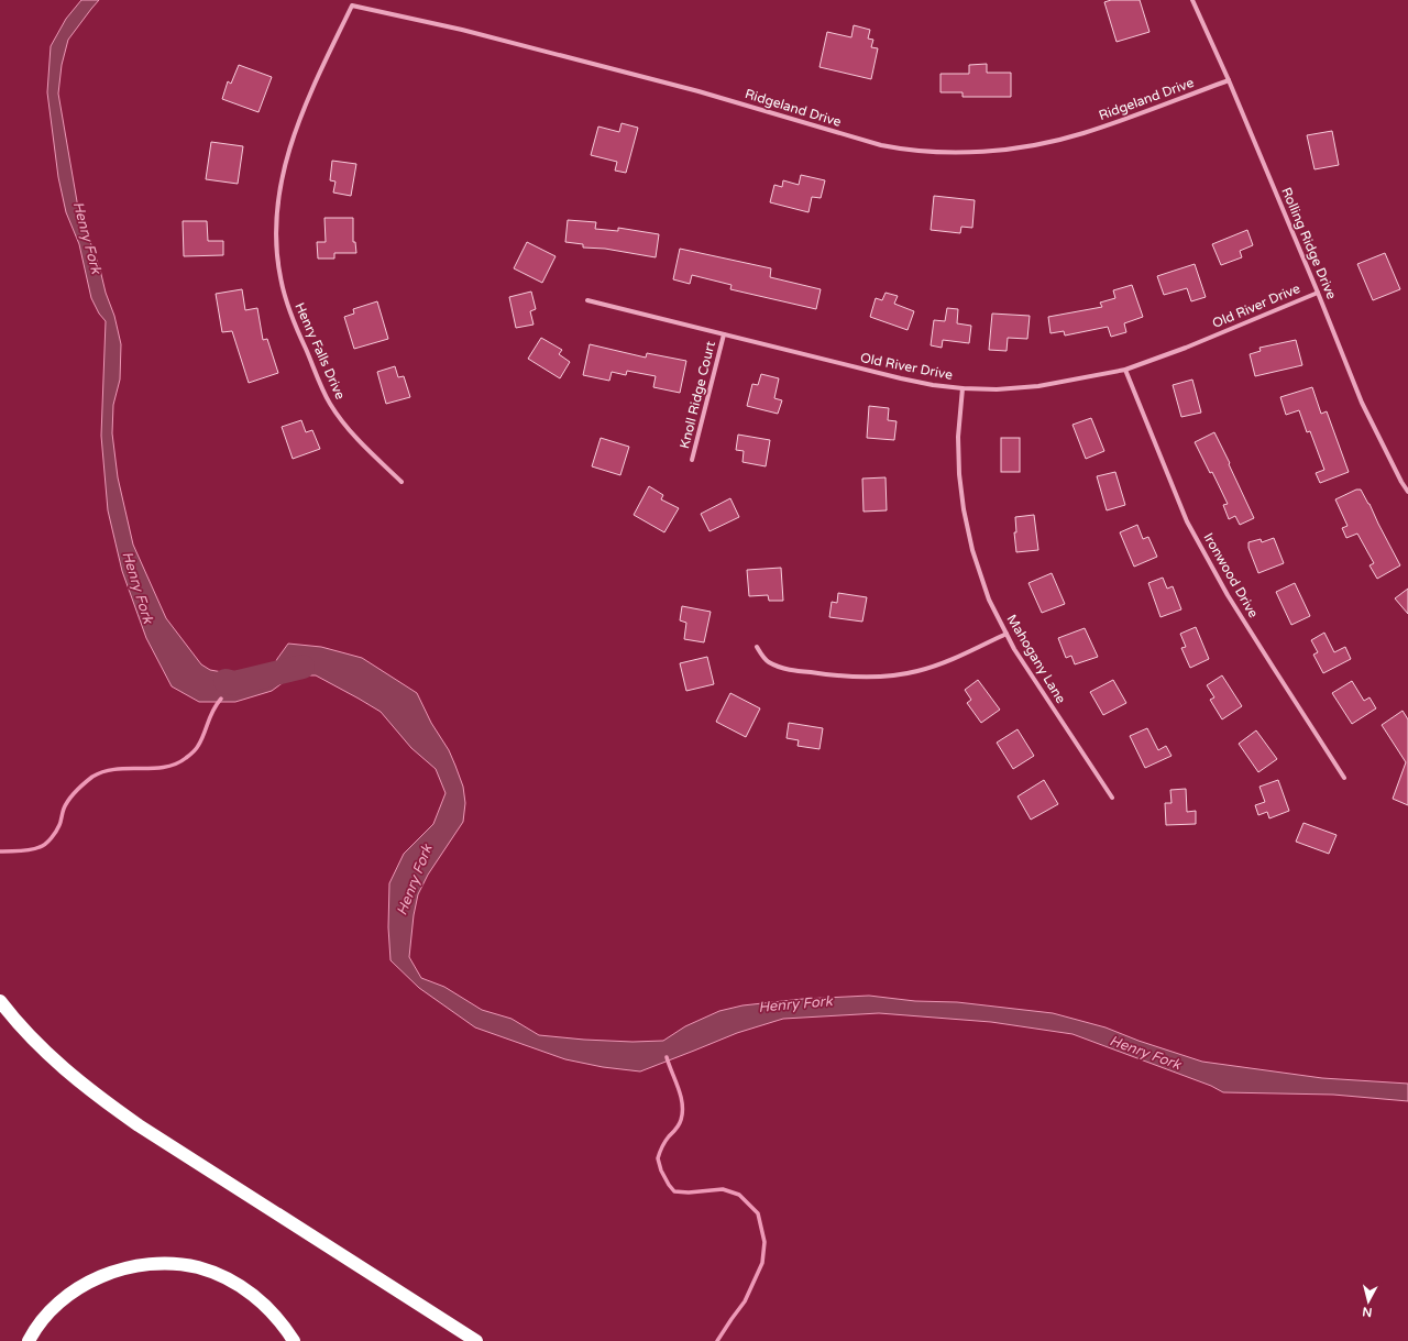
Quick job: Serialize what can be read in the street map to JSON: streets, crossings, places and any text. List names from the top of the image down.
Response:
{
  "streets": {
    "street": [
      "Ridgeland Drive",
      "Rolling Ridge Drive",
      "Old River Drive",
      "Henry Falls Drive",
      "Knoll Ridge Court",
      "Ironwood Drive",
      "Mahogany Lane"
    ]
  },
  "crossings": [
    ["Ridgeland Drive", "Rolling Ridge Drive"],
    ["Ridgeland Drive", "Henry Falls Drive"],
    ["Rolling Ridge Drive", "Old River Drive"],
    ["Old River Drive", "Knoll Ridge Court"],
    ["Old River Drive", "Ironwood Drive"],
    ["Old River Drive", "Mahogany Lane"]
  ],
  "water": ["Henry Fork"],
  "north": "bottom"
}
